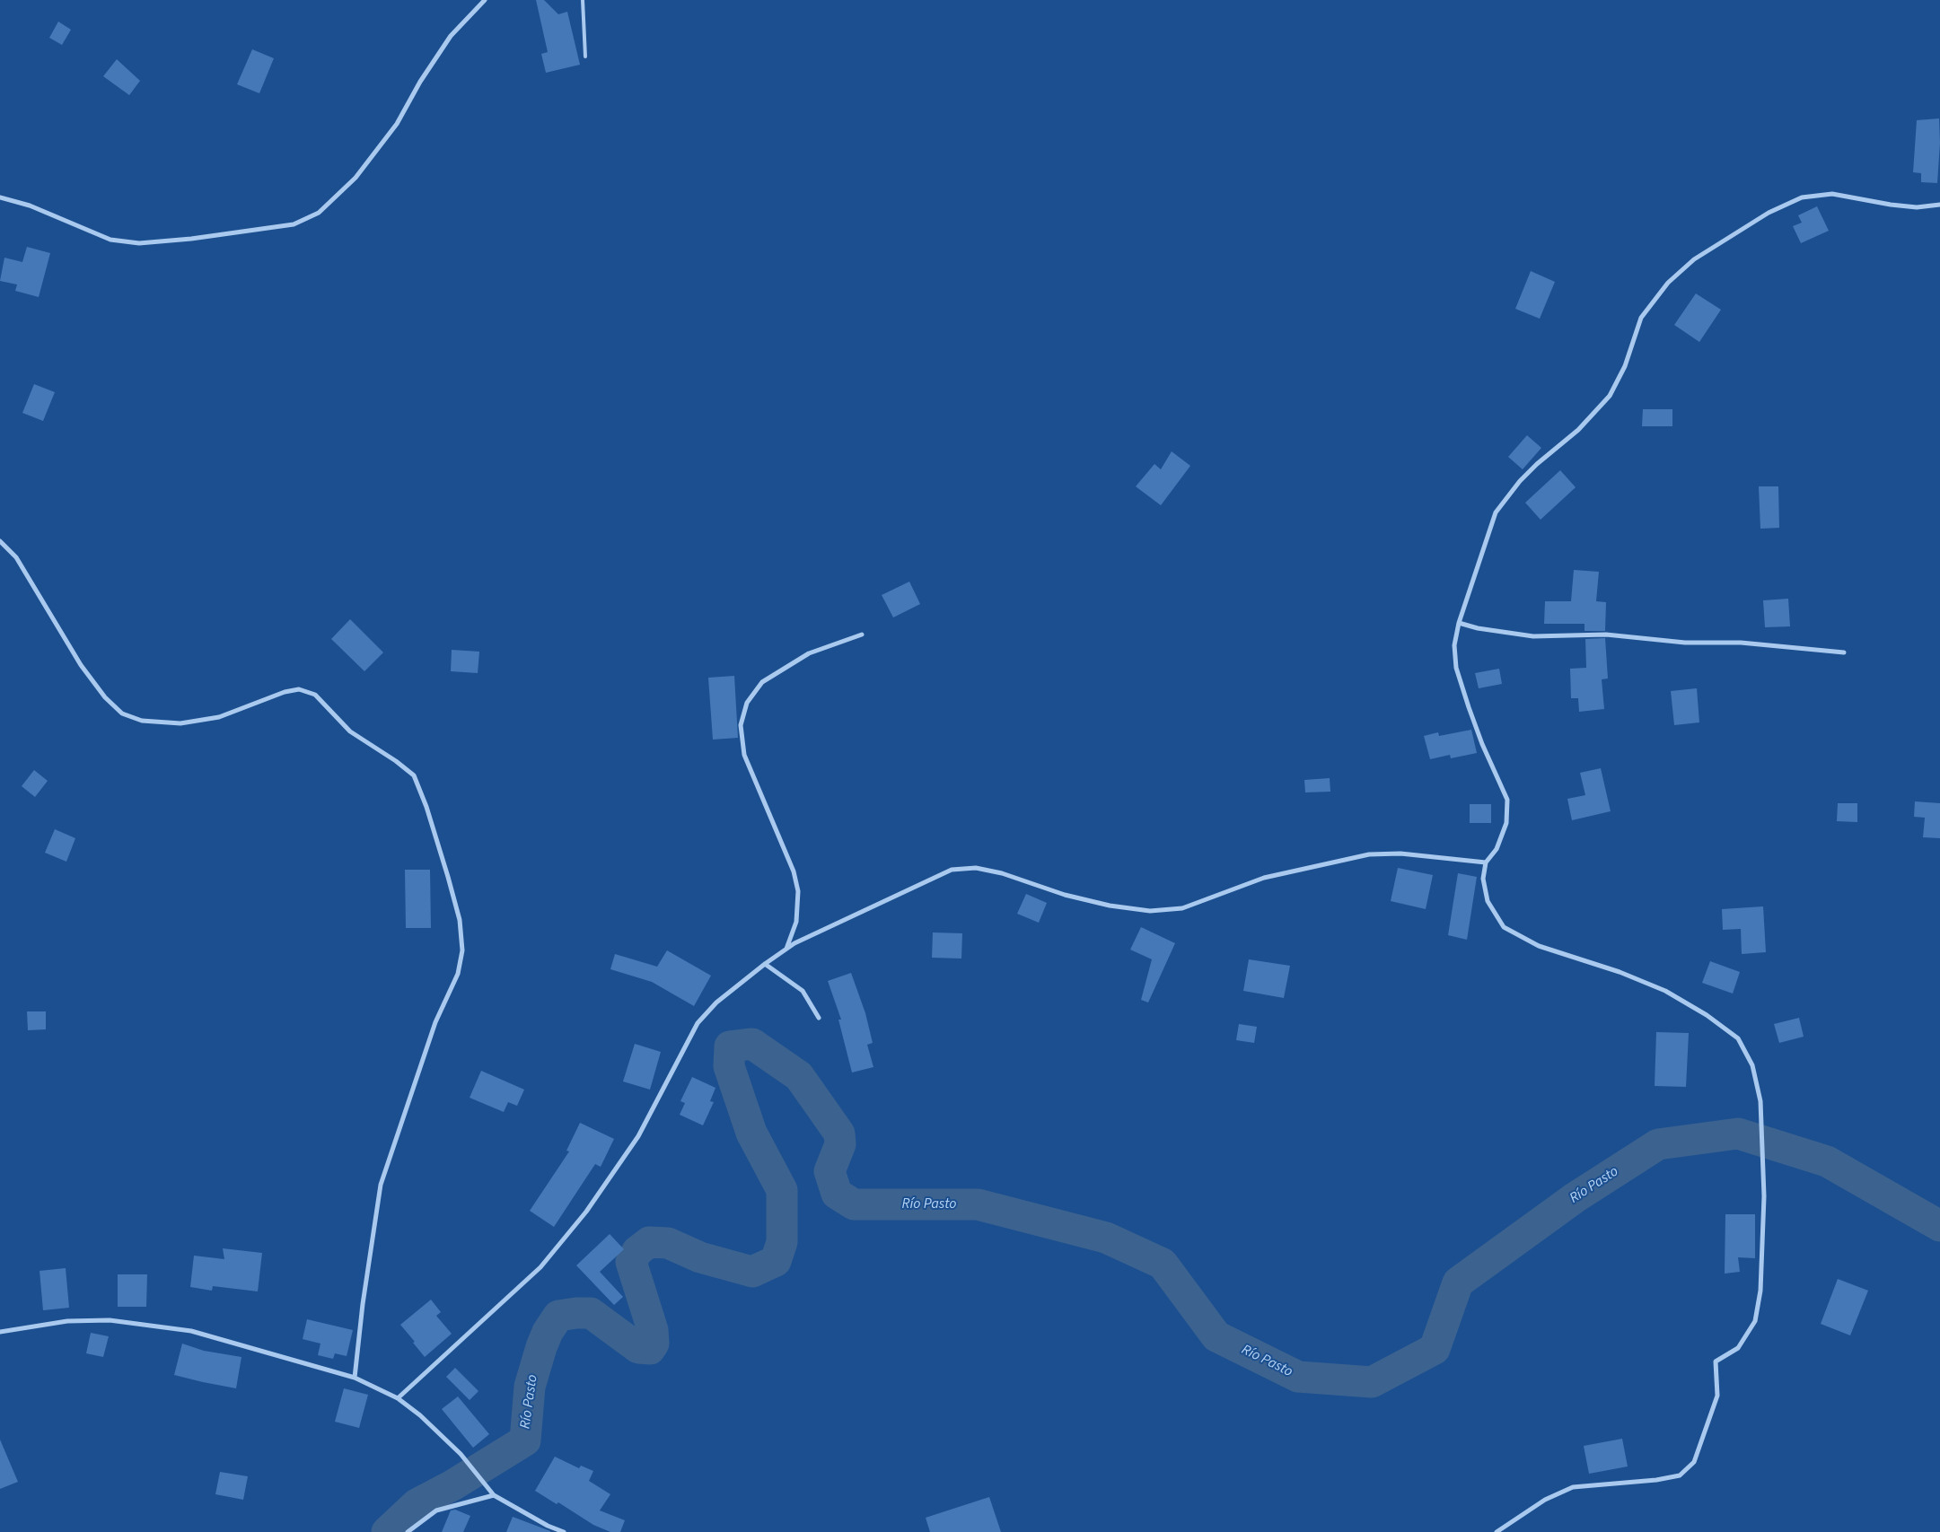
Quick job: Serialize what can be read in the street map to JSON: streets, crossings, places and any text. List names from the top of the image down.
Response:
{
  "water": ["Río Pasto"]
}
